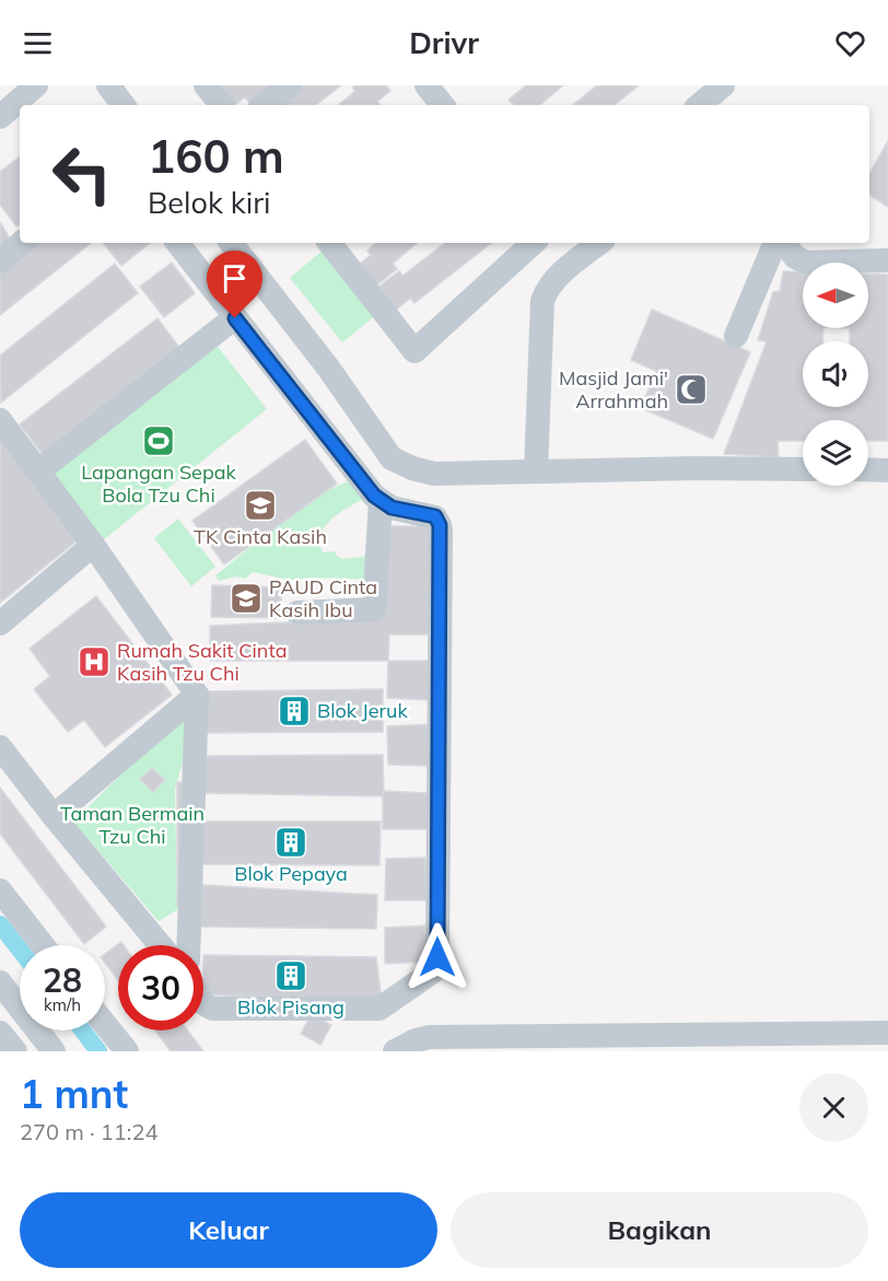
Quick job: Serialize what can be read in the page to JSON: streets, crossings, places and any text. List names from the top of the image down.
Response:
{
  "parks": ["Taman Bermain Tzu Chi"],
  "places": {
    "mosque": ["Masjid Jami' Arrahmah"],
    "sports": ["Lapangan Sepak Bola Tzu Chi"],
    "school or university": ["TK Cinta Kasih", "PAUD Cinta Kasih Ibu"],
    "hospital": ["Rumah Sakit Cinta Kasih Tzu Chi"],
    "building": ["Blok Jeruk", "Blok Pepaya", "Blok Pisang"]
  },
  "north": "left",
  "page": {
    "header": "Drivr",
    "turn": ["160 m", "Belok kiri"],
    "speed": "28 km/h",
    "limit": "30",
    "heading": ["1 mnt", "270 m · 11:24"],
    "buttons": ["Keluar", "Bagikan"]
  }
}
